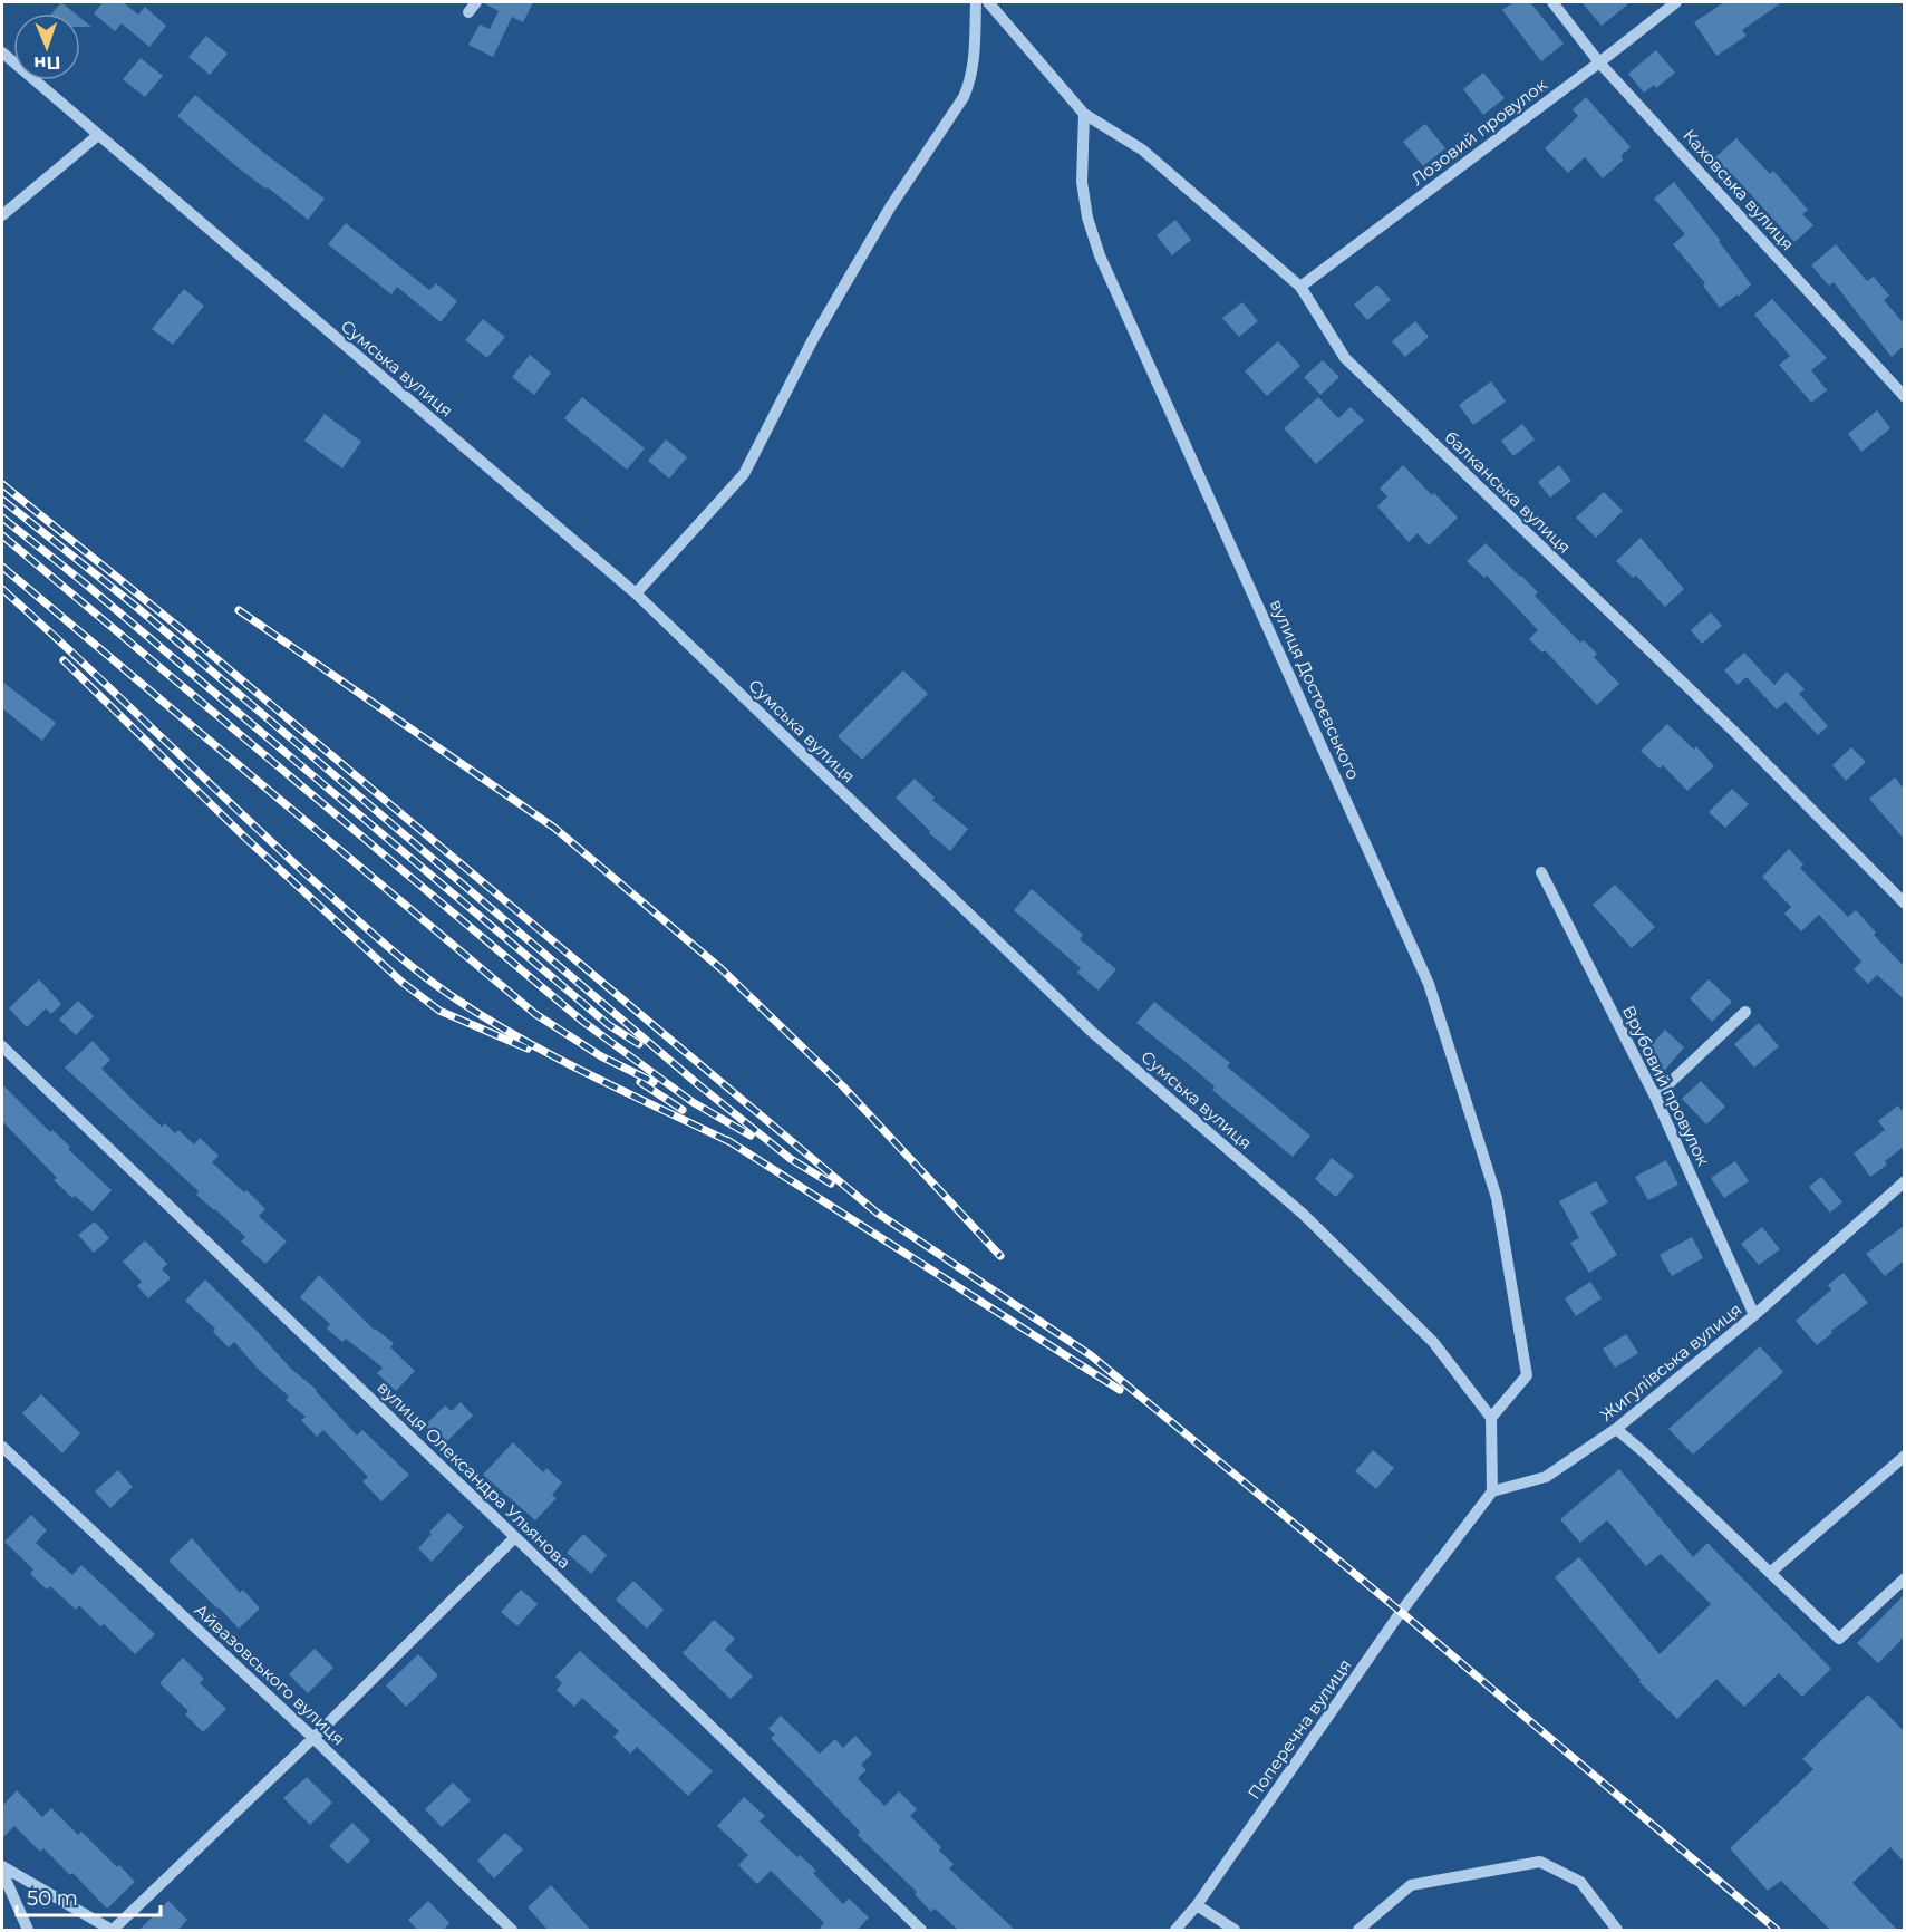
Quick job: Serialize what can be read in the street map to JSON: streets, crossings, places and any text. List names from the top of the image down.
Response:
{
  "streets": {
    "street": [
      "Лозовий провулок",
      "Каховська вулиця",
      "Сумська вулиця",
      "балканська вулиця",
      "вулиця Достоєвського",
      "Врубовий провулок",
      "Жигулівська вулиця",
      "вулиця Олександра Ульянова",
      "Айвазовського вулиця",
      "Поперечна вулиця"
    ]
  },
  "crossings": [
    ["Лозовий провулок", "Каховська вулиця"],
    ["Лозовий провулок", "балканська вулиця"],
    ["Сумська вулиця", "вулиця Достоєвського"],
    ["балканська вулиця", "вулиця Достоєвського"],
    ["Врубовий провулок", "Жигулівська вулиця"],
    ["Жигулівська вулиця", "Поперечна вулиця"]
  ],
  "scale_bar": "50 m",
  "north": "bottom"
}
